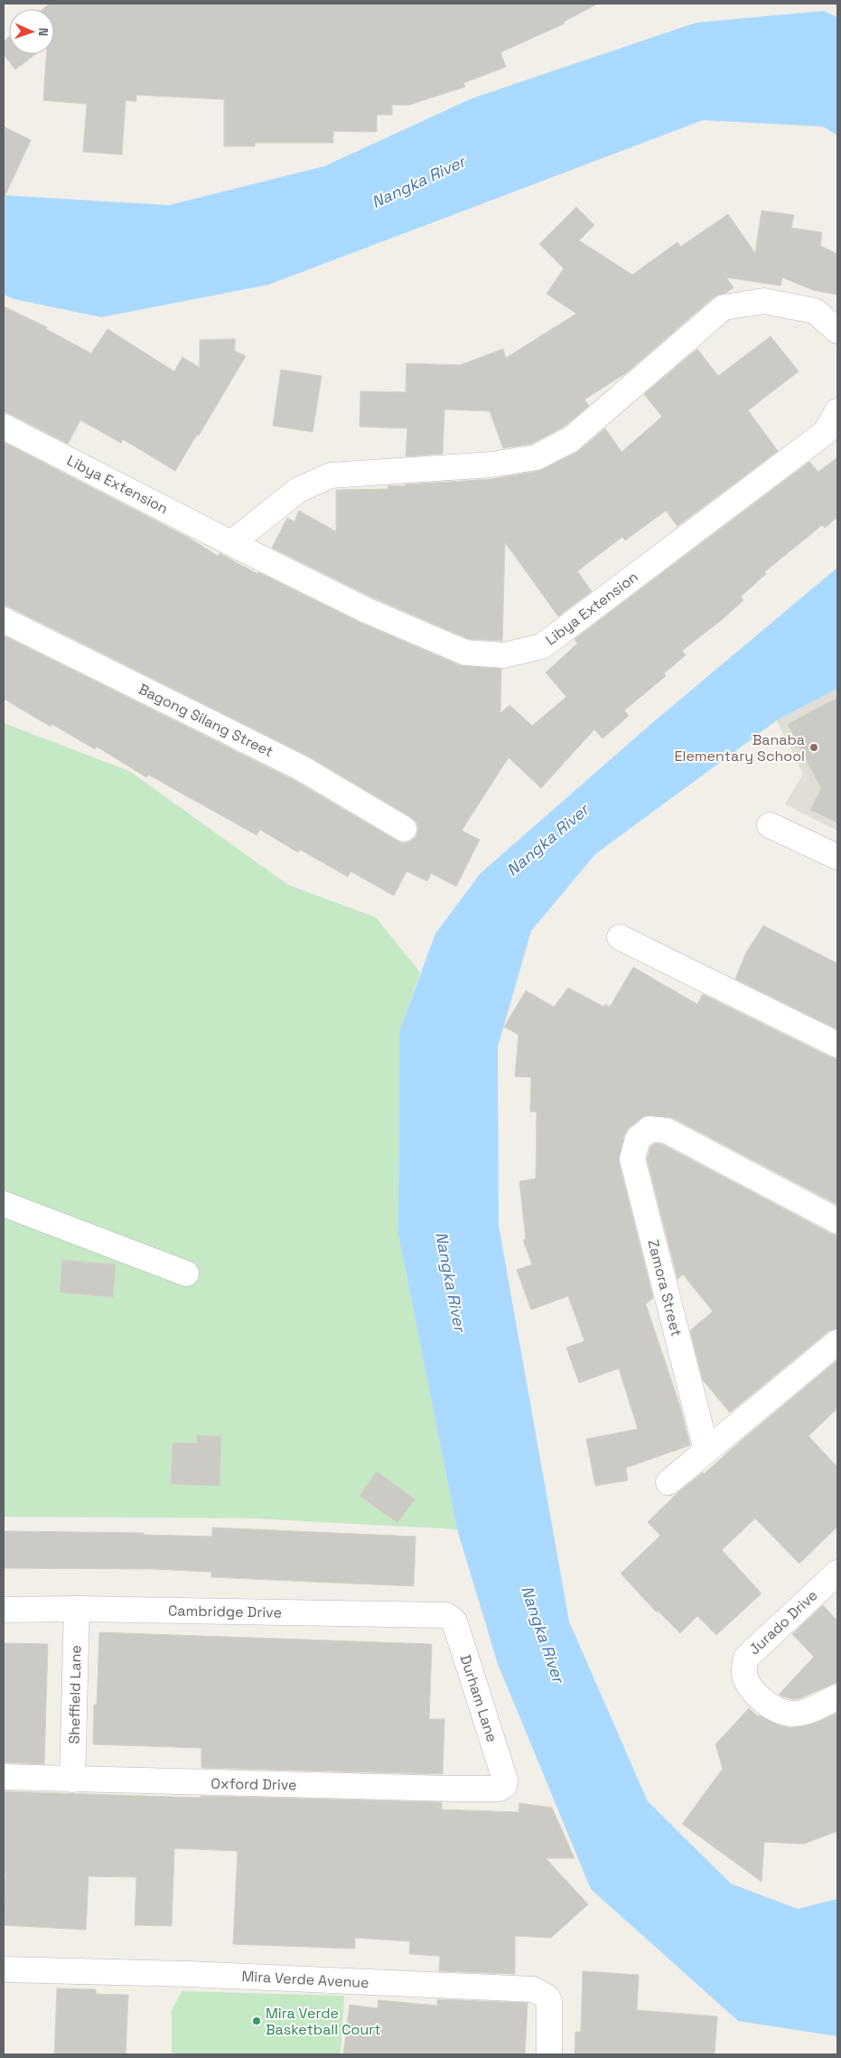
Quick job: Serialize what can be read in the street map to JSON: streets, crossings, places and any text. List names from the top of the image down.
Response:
{
  "streets": {
    "street": [
      "Libya Extension",
      "Bagong Silang Street",
      "Zamora Street",
      "Cambridge Drive",
      "Jurado Drive",
      "Sheffield Lane",
      "Durham Lane",
      "Oxford Drive",
      "Mira Verde Avenue"
    ]
  },
  "crossings": [
    ["Cambridge Drive", "Sheffield Lane"],
    ["Cambridge Drive", "Durham Lane"],
    ["Sheffield Lane", "Oxford Drive"],
    ["Durham Lane", "Oxford Drive"]
  ],
  "water": ["Nangka River"],
  "places": ["Banaba Elementary School", "Mira Verde Basketball Court"],
  "north": "right"
}
